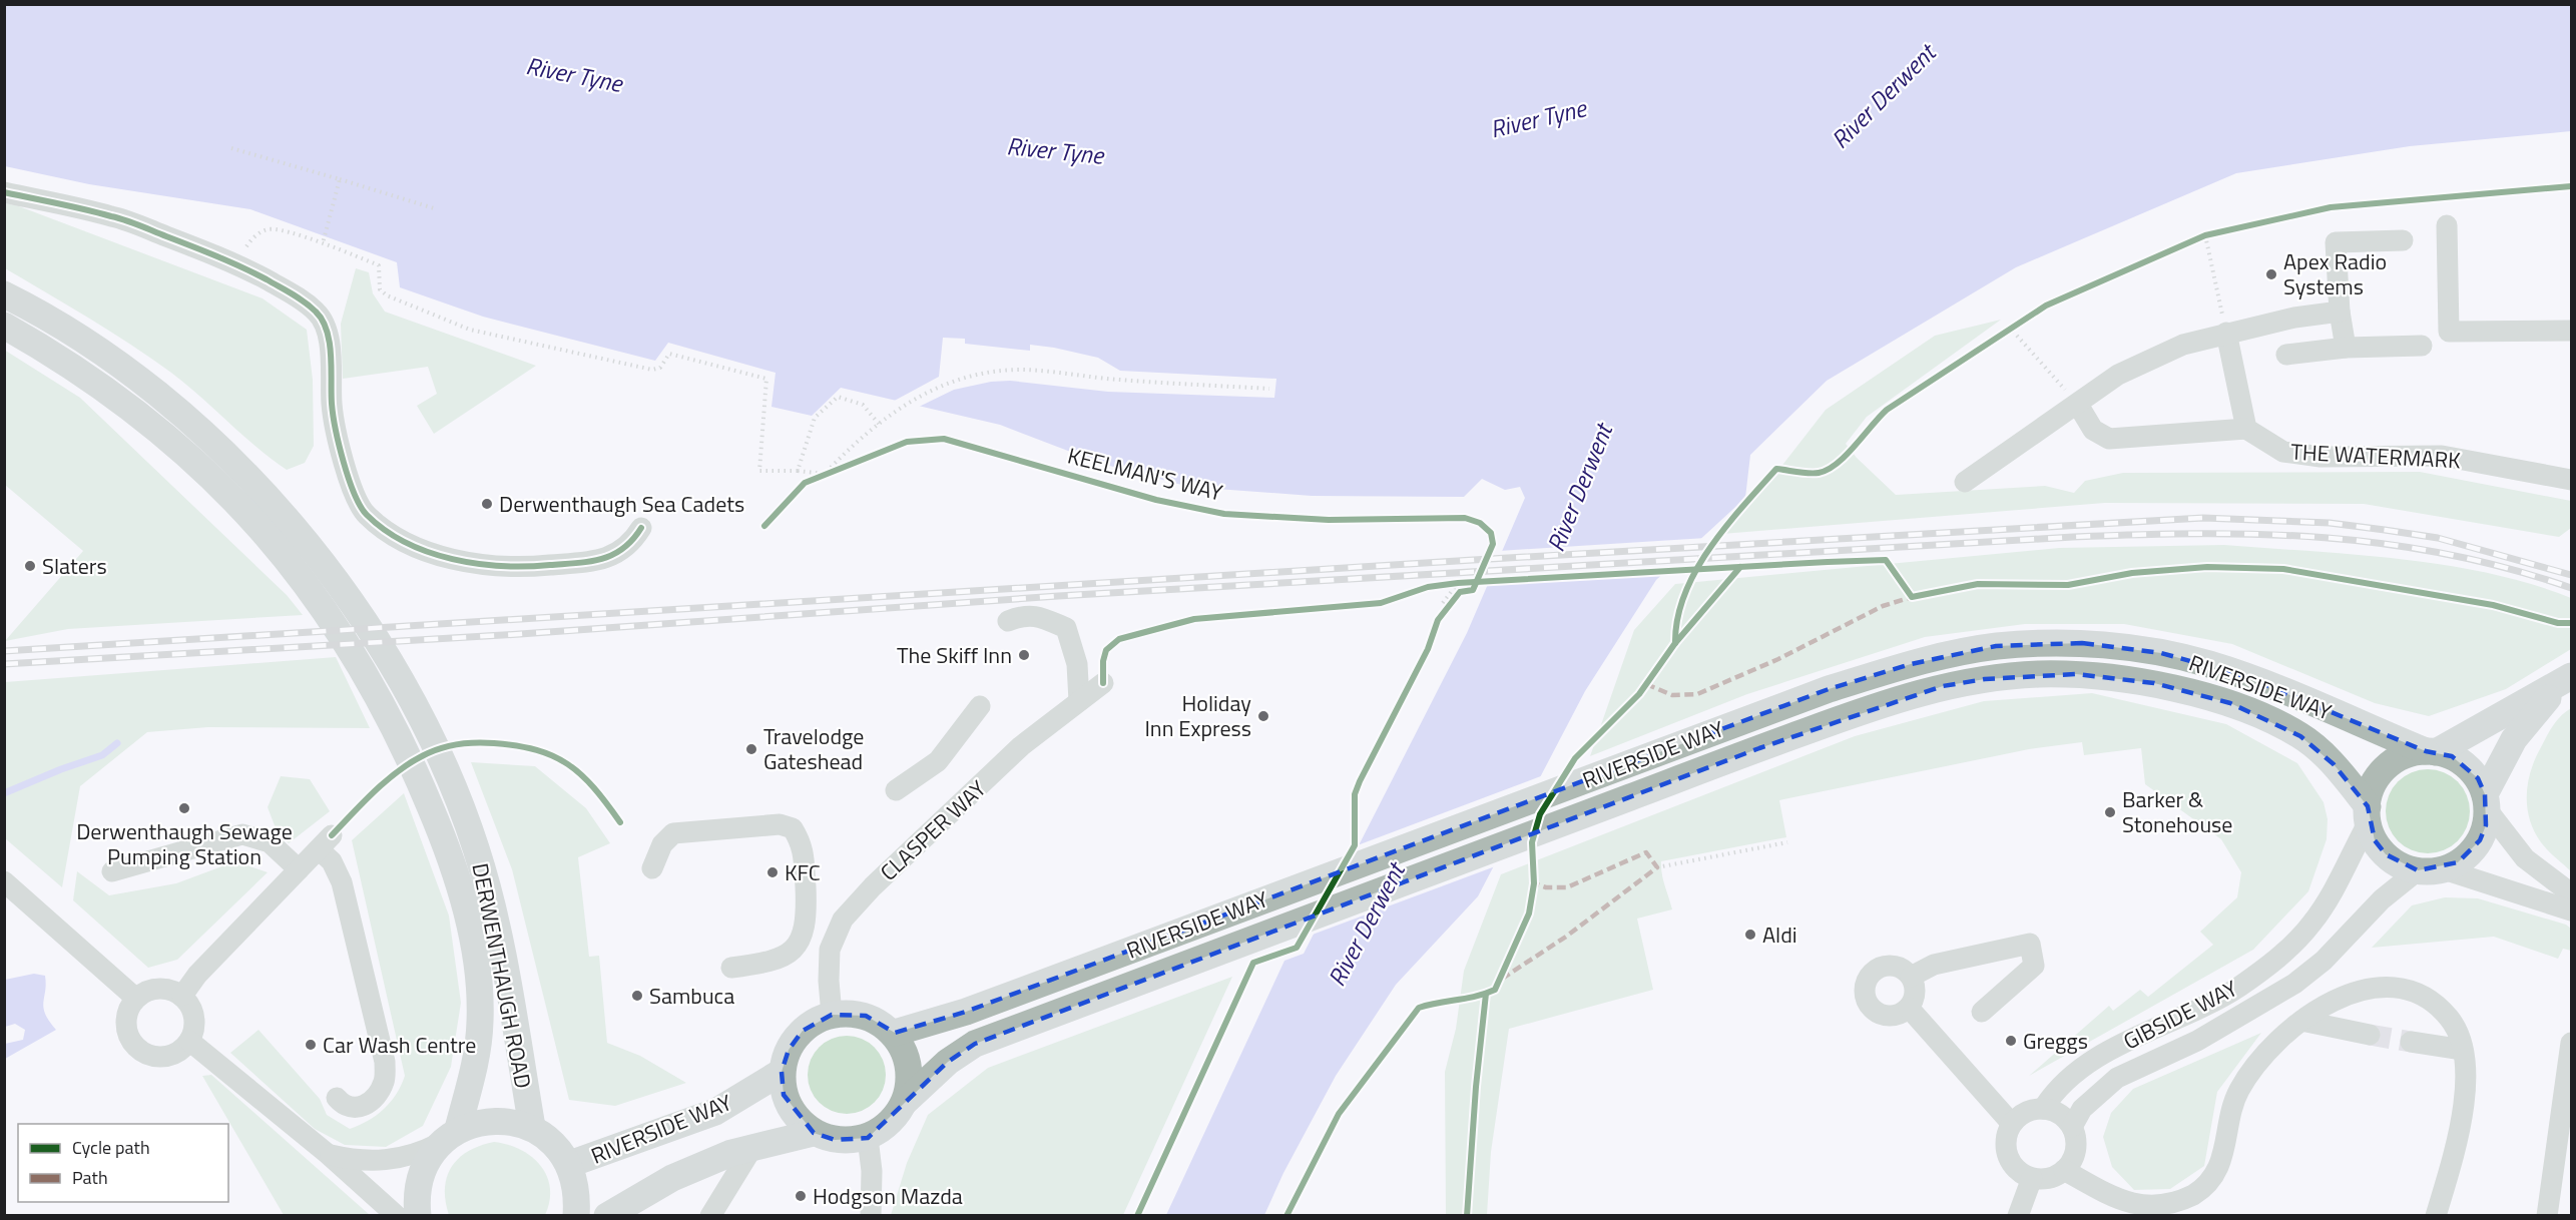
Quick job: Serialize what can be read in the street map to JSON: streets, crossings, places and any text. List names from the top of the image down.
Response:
{
  "streets": {
    "main road": ["RIVERSIDE WAY", "DERWENTHAUGH ROAD"],
    "street": ["THE WATERMARK", "CLASPER WAY", "GIBSIDE WAY"],
    "cycle path": ["KEELMAN'S WAY"]
  },
  "crossings": [
    ["RIVERSIDE WAY", "CLASPER WAY"],
    ["RIVERSIDE WAY", "GIBSIDE WAY"]
  ],
  "water": ["River Tyne", "River Derwent"],
  "places": [
    "Apex Radio Systems",
    "Derwenthaugh Sea Cadets",
    "Slaters",
    "The Skiff Inn",
    "Holiday Inn Express",
    "Travelodge Gateshead",
    "Derwenthaugh Sewage Pumping Station",
    "Barker & Stonehouse",
    "KFC",
    "Aldi",
    "Sambuca",
    "Greggs",
    "Car Wash Centre",
    "Hodgson Mazda"
  ],
  "legend": ["Cycle path", "Path"]
}
